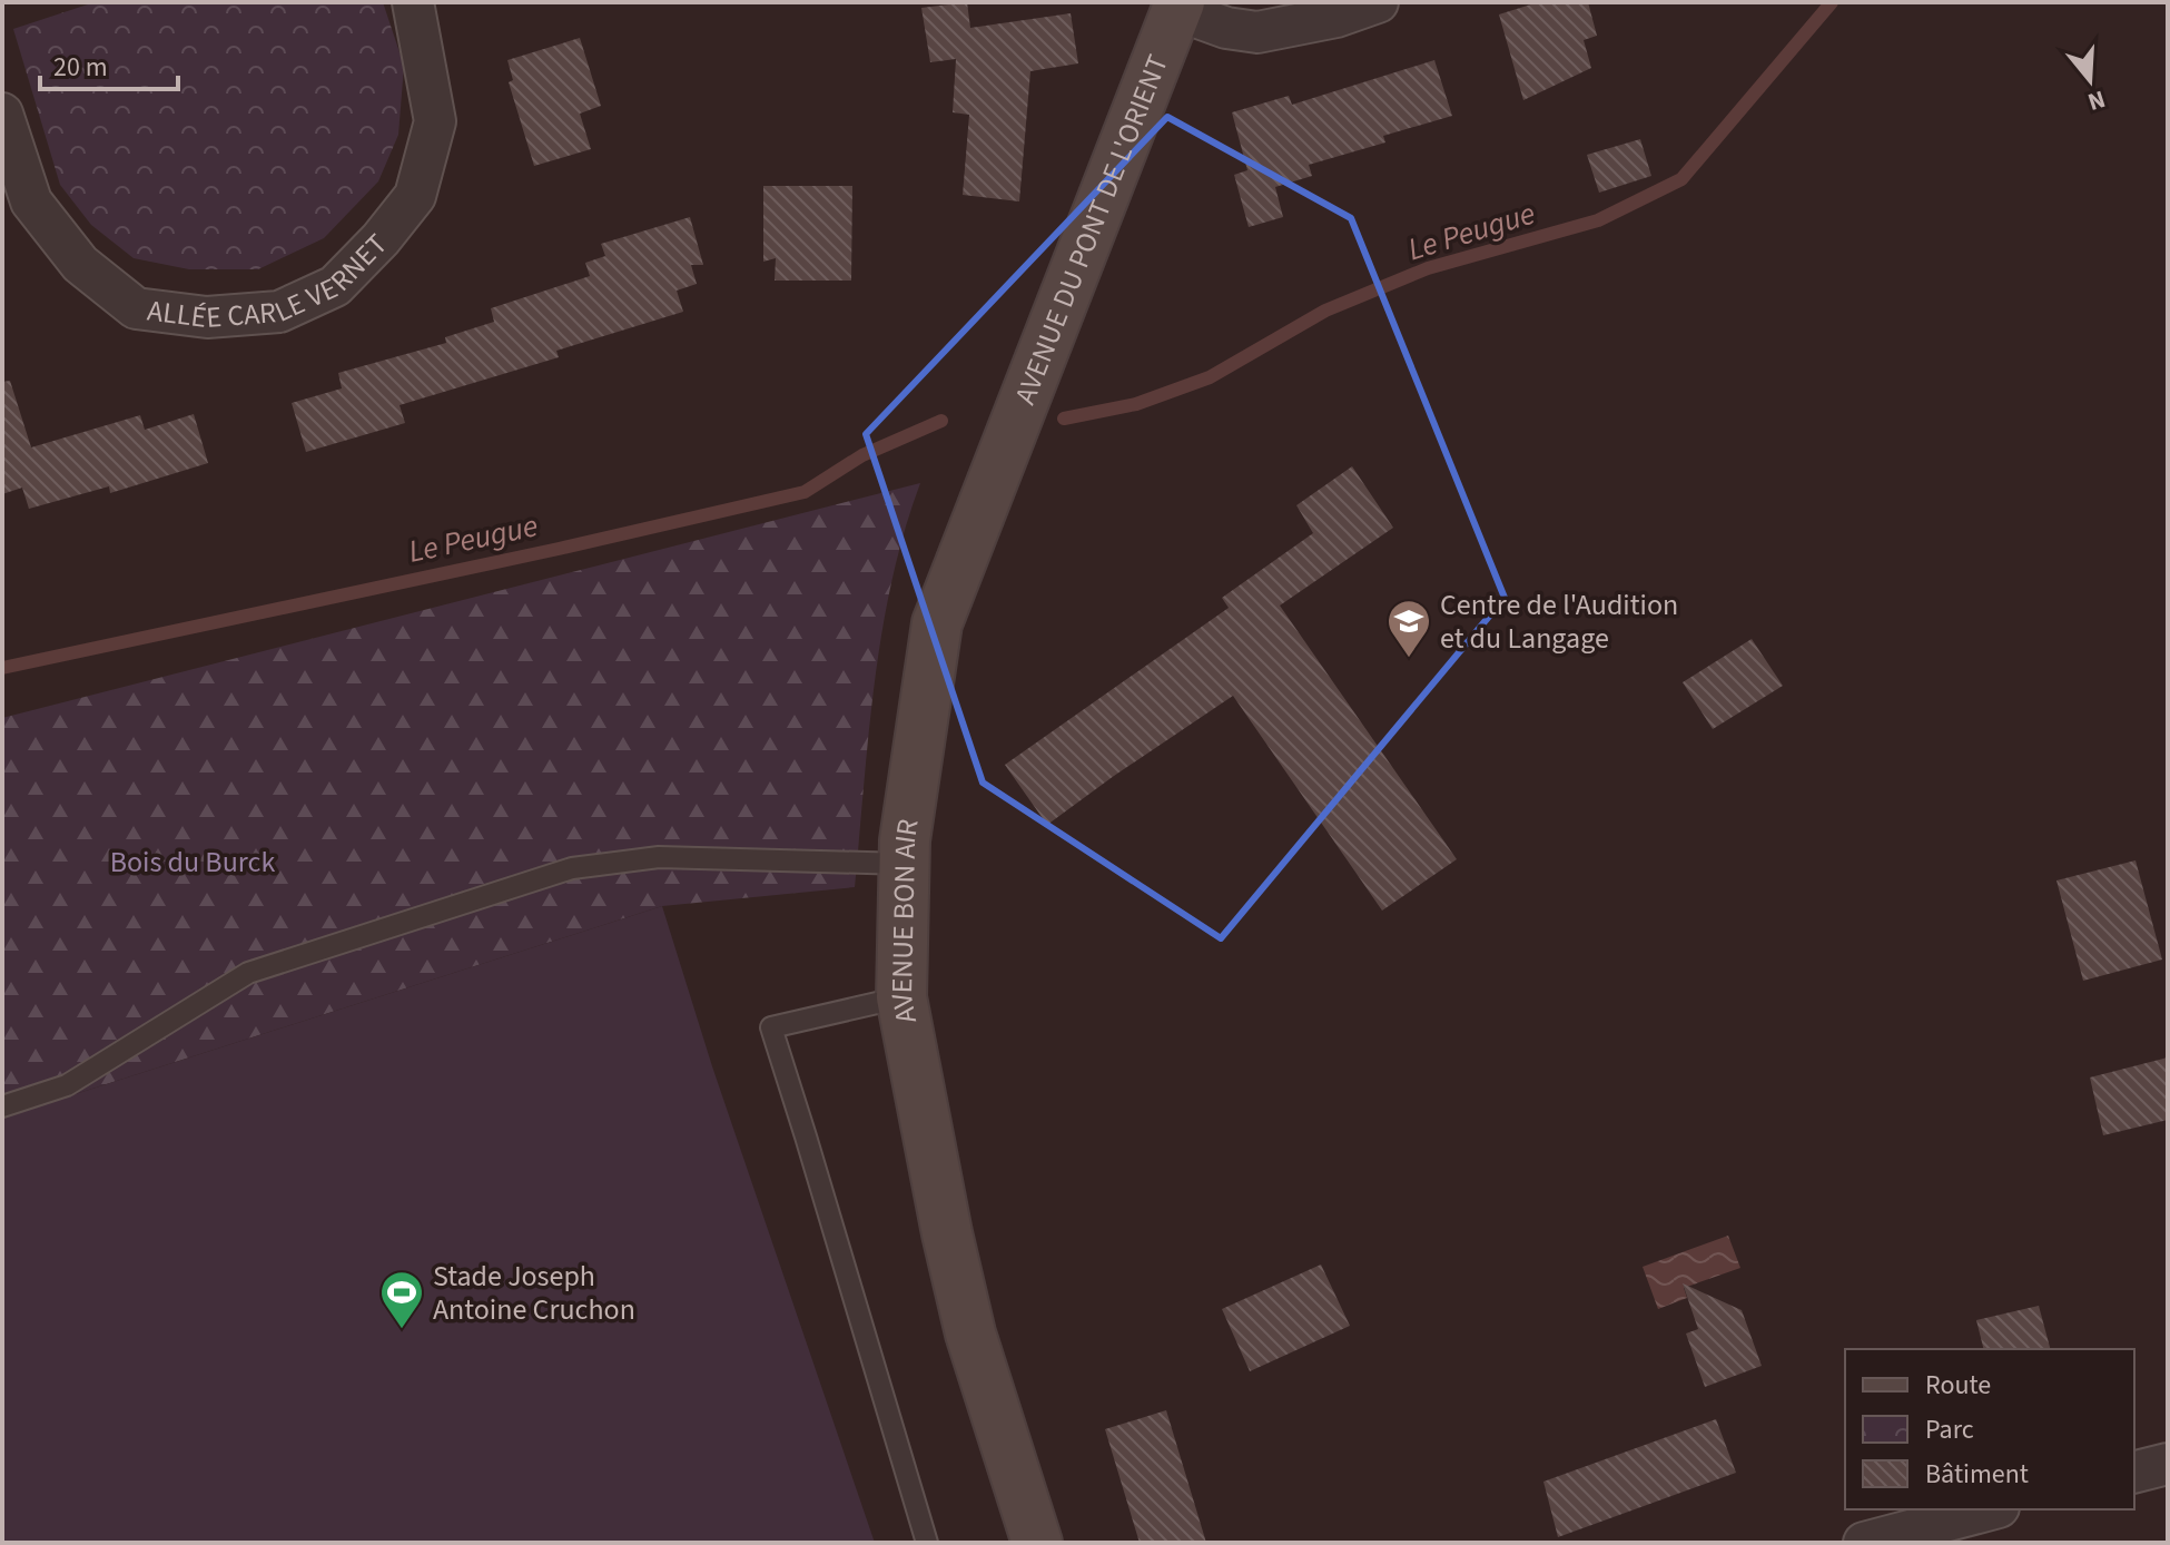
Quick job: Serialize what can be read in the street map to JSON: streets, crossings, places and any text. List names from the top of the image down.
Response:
{
  "streets": {
    "main road": ["AVENUE DU PONT DE L'ORIENT", "AVENUE BON AIR"],
    "street": ["ALLÉE CARLE VERNET"]
  },
  "crossings": [
    ["AVENUE DU PONT DE L'ORIENT", "AVENUE BON AIR"]
  ],
  "water": ["Le Peugue"],
  "parks": ["Bois du Burck"],
  "places": {
    "school or university": ["Centre de l'Audition et du Langage"],
    "sports": ["Stade Joseph Antoine Cruchon"]
  },
  "legend": ["Route", "Parc", "Bâtiment"],
  "scale_bar": "20 m",
  "north": "bottom"
}
